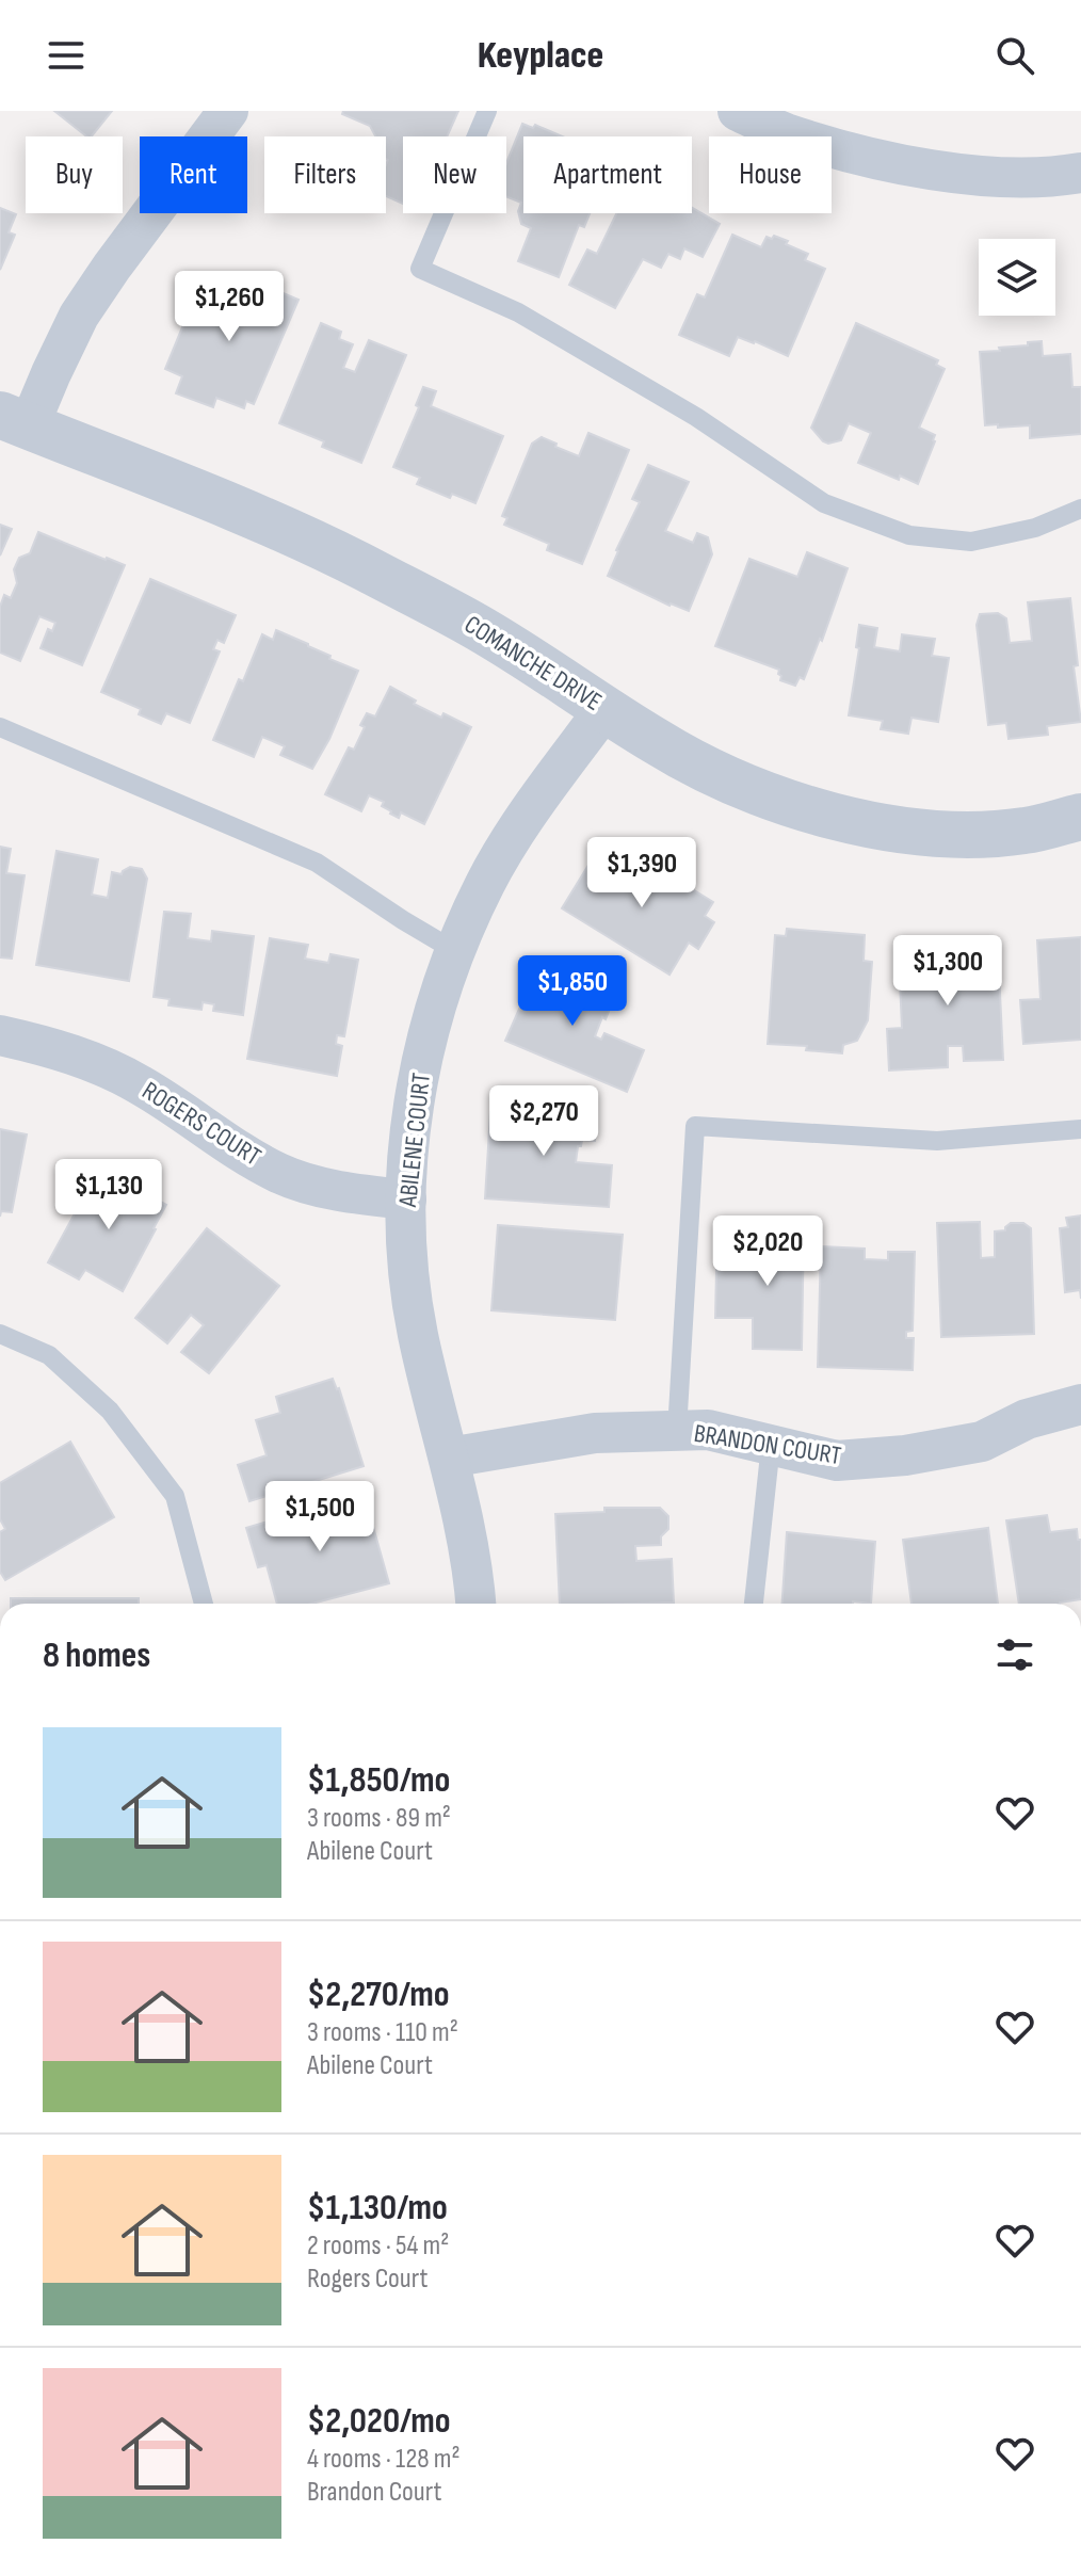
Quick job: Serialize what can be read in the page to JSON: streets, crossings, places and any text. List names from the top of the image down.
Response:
{
  "streets": {
    "street": [
      "COMANCHE DRIVE",
      "ROGERS COURT",
      "ABILENE COURT",
      "BRANDON COURT"
    ]
  },
  "crossings": [
    ["COMANCHE DRIVE", "ABILENE COURT"],
    ["ROGERS COURT", "ABILENE COURT"],
    ["ABILENE COURT", "BRANDON COURT"]
  ],
  "page": {
    "header": "Keyplace",
    "chip": [
      "Buy",
      "Rent",
      "Filters",
      "New",
      "Apartment",
      "House"
    ],
    "price": [
      "$1,260",
      "$1,390",
      "$1,300",
      "$1,850",
      "$2,270",
      "$1,130",
      "$2,020",
      "$1,500"
    ],
    "heading": "8 homes",
    "list": [
      {
        "name": "$1,850/mo",
        "note": "3 rooms · 89 m² · Abilene Court"
      },
      {
        "name": "$2,270/mo",
        "note": "3 rooms · 110 m² · Abilene Court"
      },
      {
        "name": "$1,130/mo",
        "note": "2 rooms · 54 m² · Rogers Court"
      },
      {
        "name": "$2,020/mo",
        "note": "4 rooms · 128 m² · Brandon Court"
      }
    ]
  }
}
